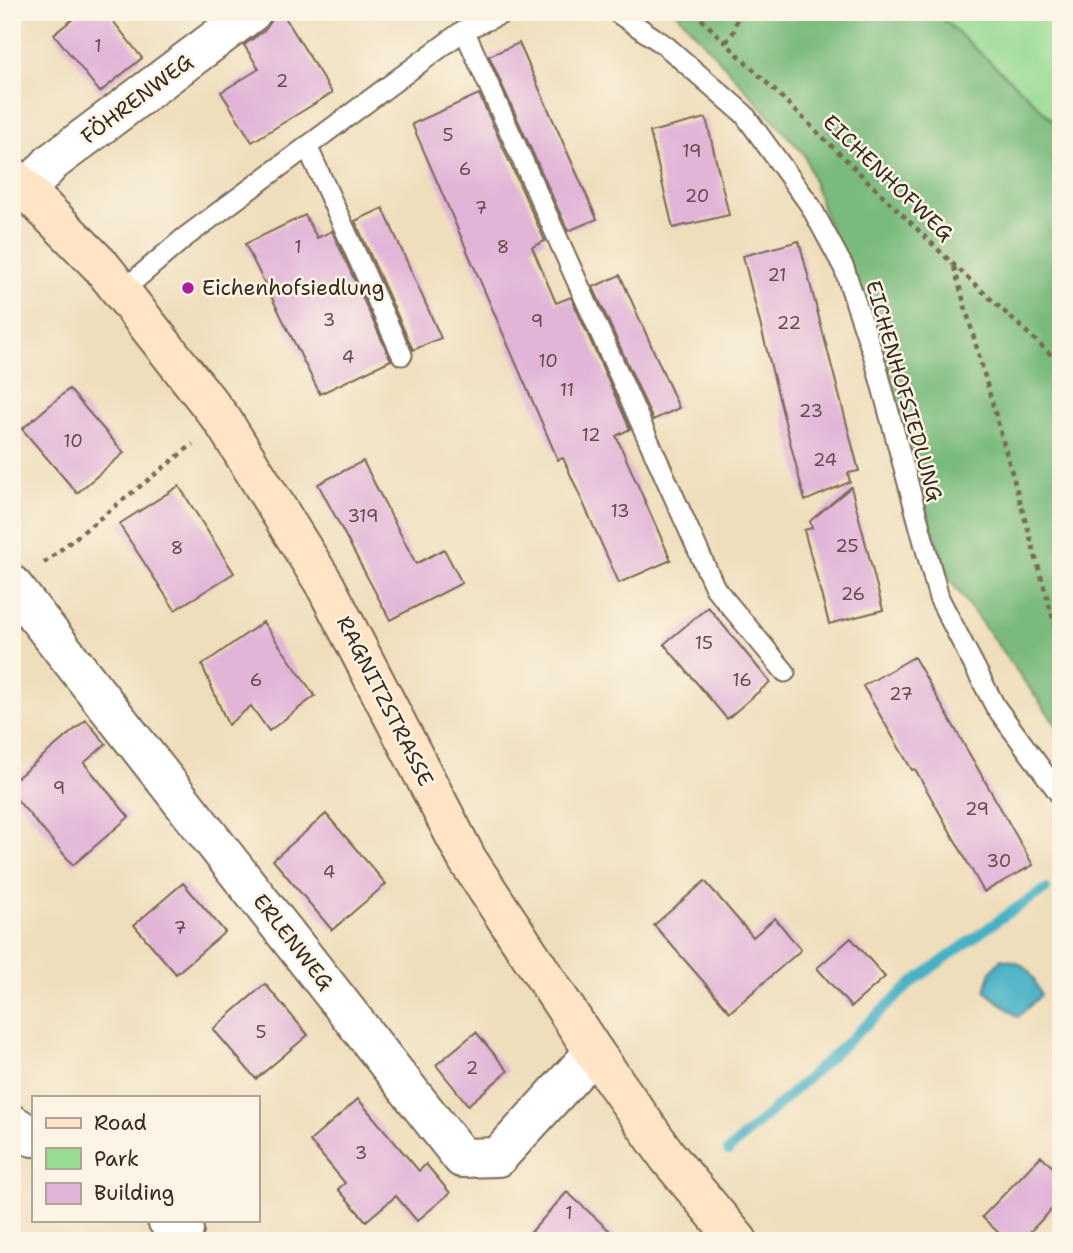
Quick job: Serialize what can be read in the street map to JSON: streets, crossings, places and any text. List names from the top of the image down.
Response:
{
  "streets": {
    "main road": ["RAGNITZSTRASSE"],
    "street": ["FÖHRENWEG", "ERLENWEG"],
    "lane": ["EICHENHOFSIEDLUNG"],
    "path": ["EICHENHOFWEG"]
  },
  "crossings": [
    ["FÖHRENWEG", "RAGNITZSTRASSE"],
    ["RAGNITZSTRASSE", "ERLENWEG"]
  ],
  "places": ["Eichenhofsiedlung"],
  "house_numbers": [
    "1",
    "2",
    "5",
    "19",
    "6",
    "20",
    "7",
    "1",
    "8",
    "21",
    "3",
    "9",
    "22",
    "4",
    "10",
    "11",
    "23",
    "12",
    "10",
    "24",
    "13",
    "319",
    "25",
    "8",
    "26",
    "15",
    "6",
    "16",
    "27",
    "9",
    "29",
    "30",
    "4",
    "7",
    "5",
    "2",
    "3",
    "1"
  ],
  "legend": ["Road", "Park", "Building"]
}
